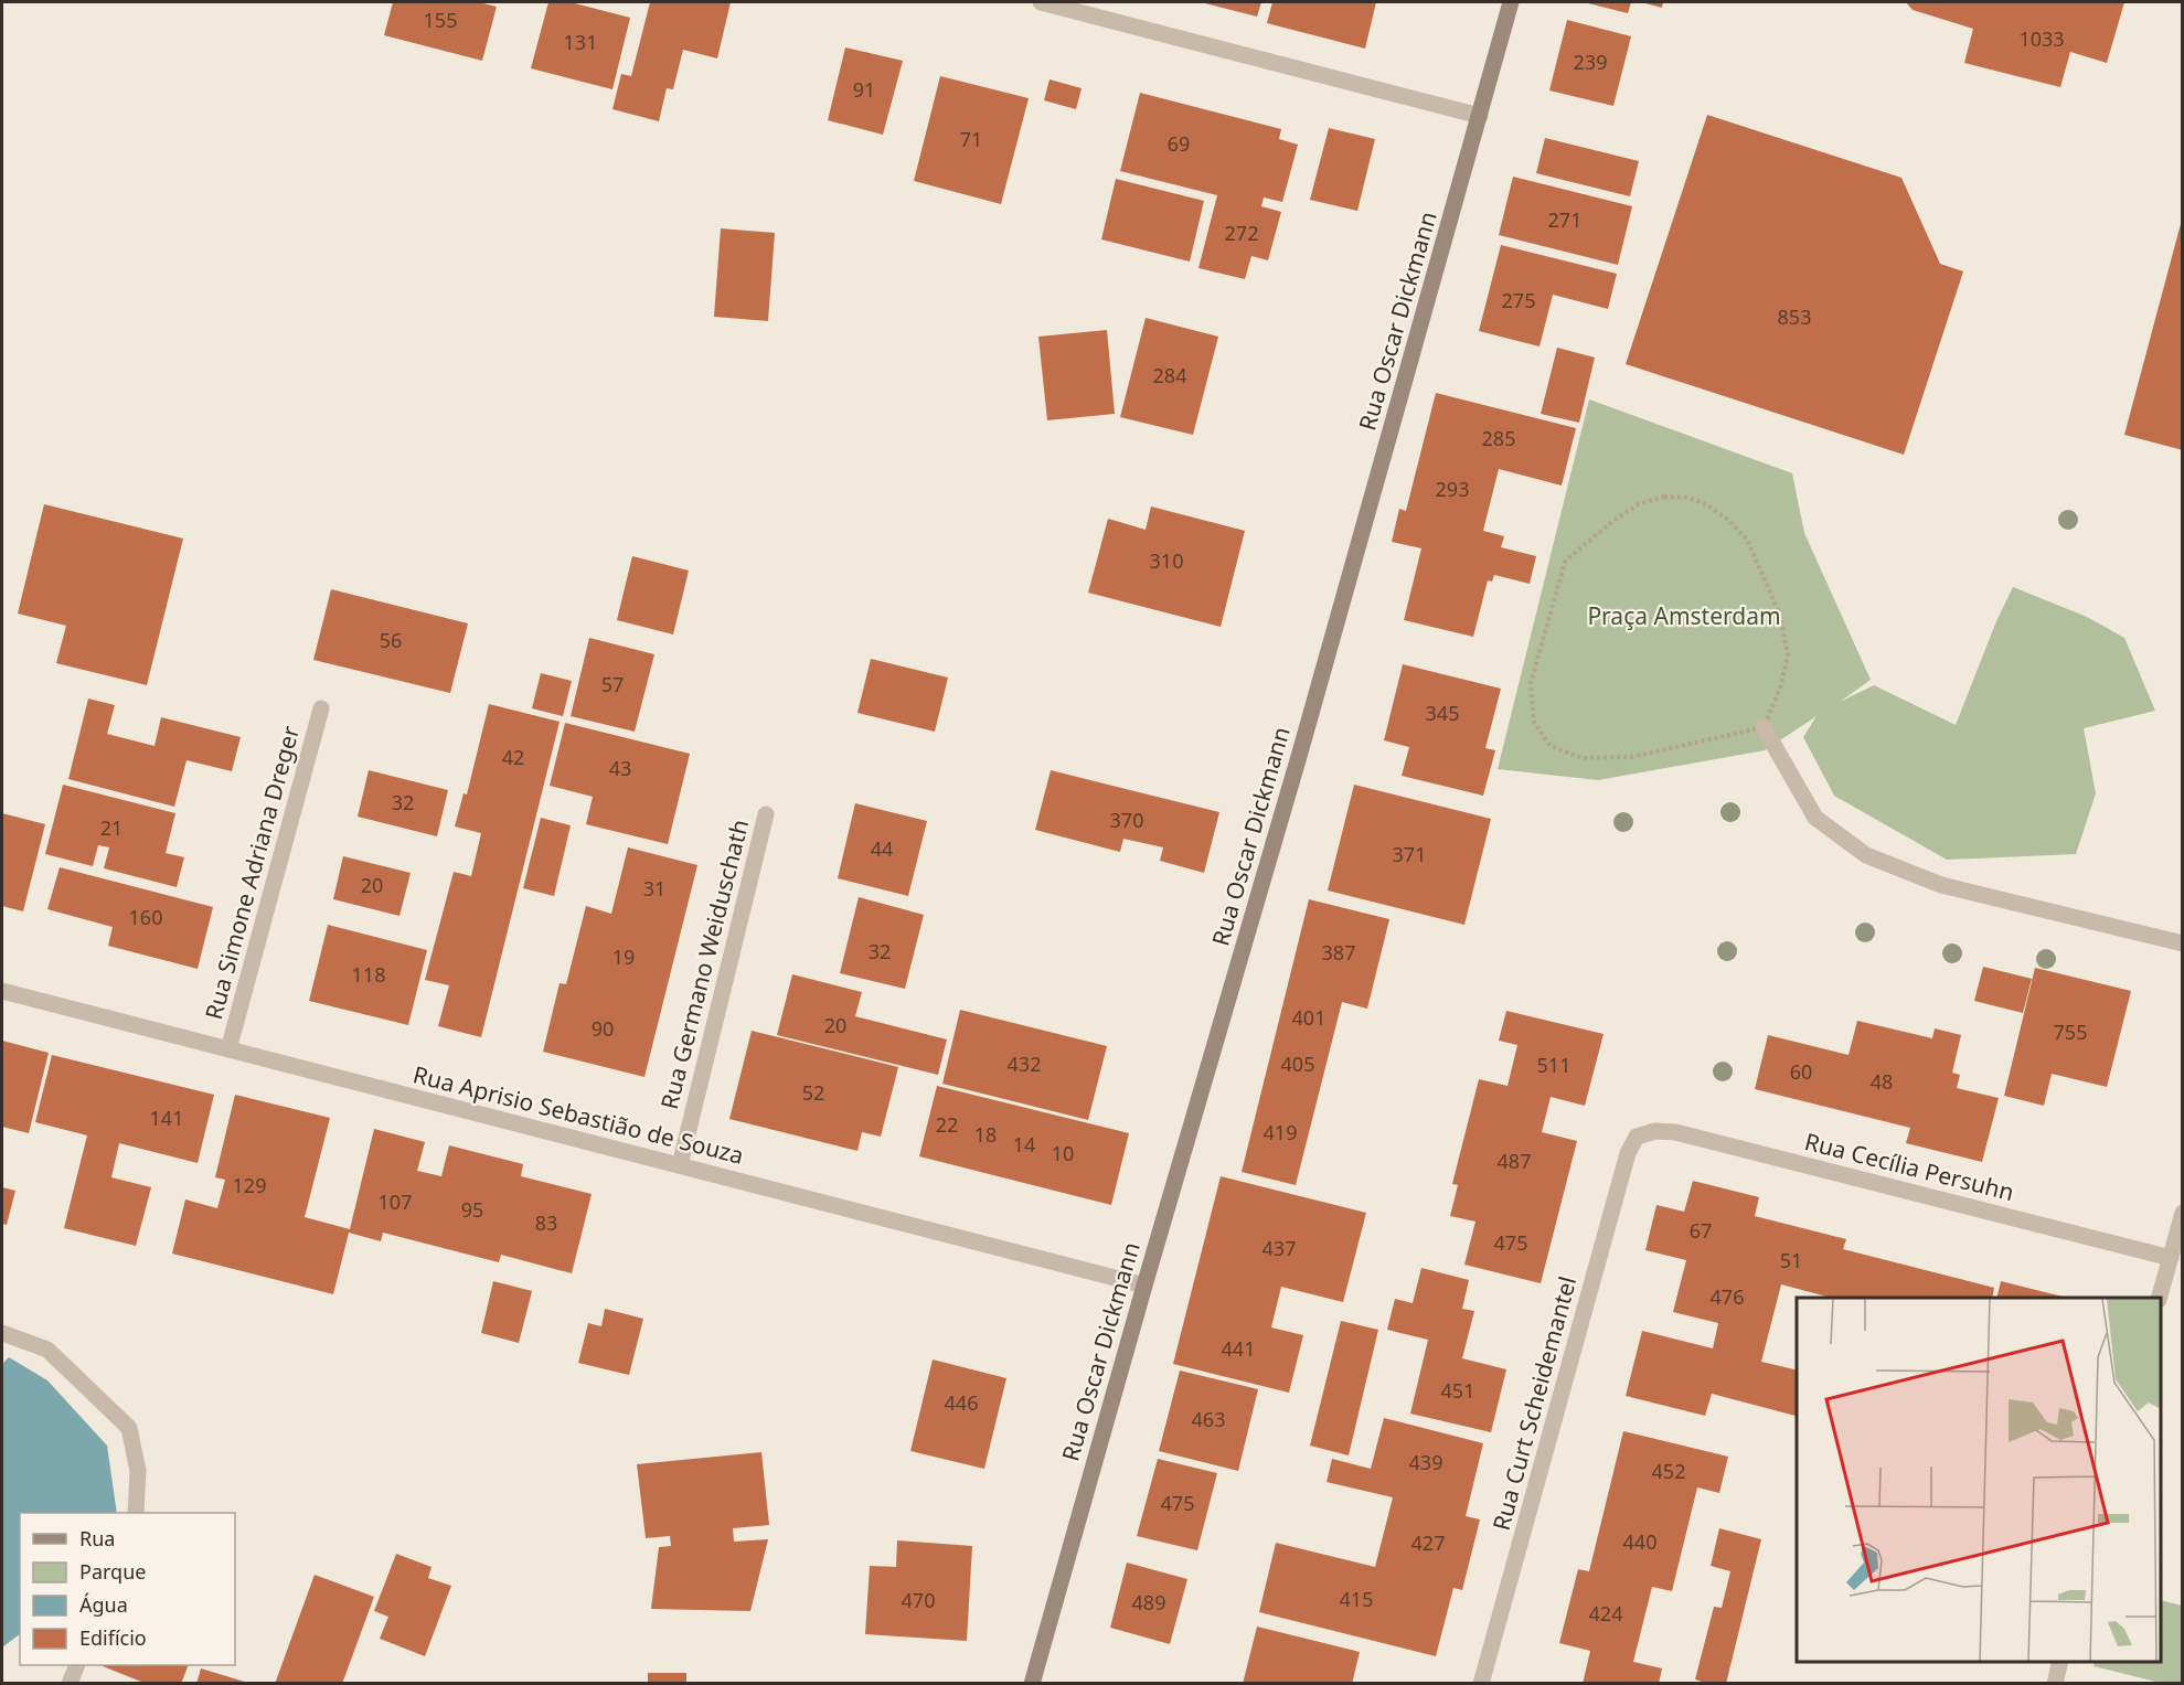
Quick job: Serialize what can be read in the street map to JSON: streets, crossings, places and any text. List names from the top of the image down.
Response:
{
  "streets": {
    "street": [
      "Rua Oscar Dickmann",
      "Rua Simone Adriana Dreger",
      "Rua Germano Weiduschath",
      "Rua Aprisio Sebastião de Souza",
      "Rua Cecília Persuhn",
      "Rua Curt Scheidemantel"
    ]
  },
  "crossings": [
    ["Rua Oscar Dickmann", "Rua Aprisio Sebastião de Souza"],
    ["Rua Simone Adriana Dreger", "Rua Aprisio Sebastião de Souza"],
    ["Rua Germano Weiduschath", "Rua Aprisio Sebastião de Souza"],
    ["Rua Cecília Persuhn", "Rua Curt Scheidemantel"]
  ],
  "parks": ["Praça Amsterdam"],
  "house_numbers": [
    "155",
    "1033",
    "131",
    "239",
    "91",
    "71",
    "69",
    "271",
    "272",
    "275",
    "853",
    "284",
    "285",
    "293",
    "310",
    "56",
    "57",
    "345",
    "42",
    "43",
    "32",
    "370",
    "21",
    "44",
    "371",
    "20",
    "31",
    "160",
    "32",
    "387",
    "19",
    "118",
    "401",
    "20",
    "90",
    "755",
    "432",
    "405",
    "511",
    "60",
    "48",
    "52",
    "141",
    "22",
    "419",
    "18",
    "14",
    "10",
    "487",
    "129",
    "107",
    "95",
    "83",
    "67",
    "475",
    "437",
    "51",
    "476",
    "441",
    "451",
    "446",
    "463",
    "439",
    "452",
    "475",
    "440",
    "427",
    "415",
    "470",
    "489",
    "424"
  ],
  "legend": [
    "Rua",
    "Parque",
    "Água",
    "Edifício"
  ]
}
